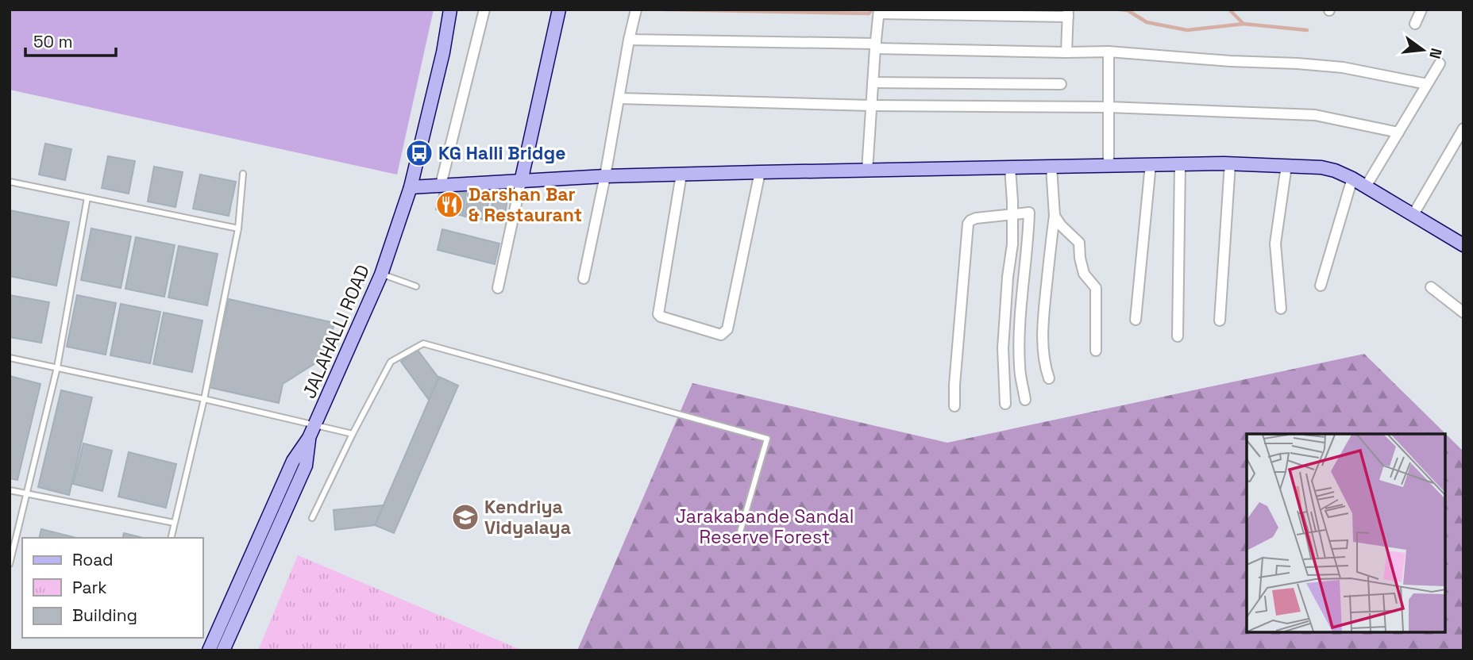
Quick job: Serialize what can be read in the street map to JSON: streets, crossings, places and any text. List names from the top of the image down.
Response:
{
  "streets": {
    "main road": ["JALAHALLI ROAD"]
  },
  "parks": ["Jarakabande Sandal Reserve Forest"],
  "places": {
    "bus stop": ["KG Halli Bridge"],
    "restaurant": ["Darshan Bar & Restaurant"],
    "school or university": ["Kendriya Vidyalaya"]
  },
  "legend": ["Road", "Park", "Building"],
  "scale_bar": "50 m",
  "north": "right"
}
